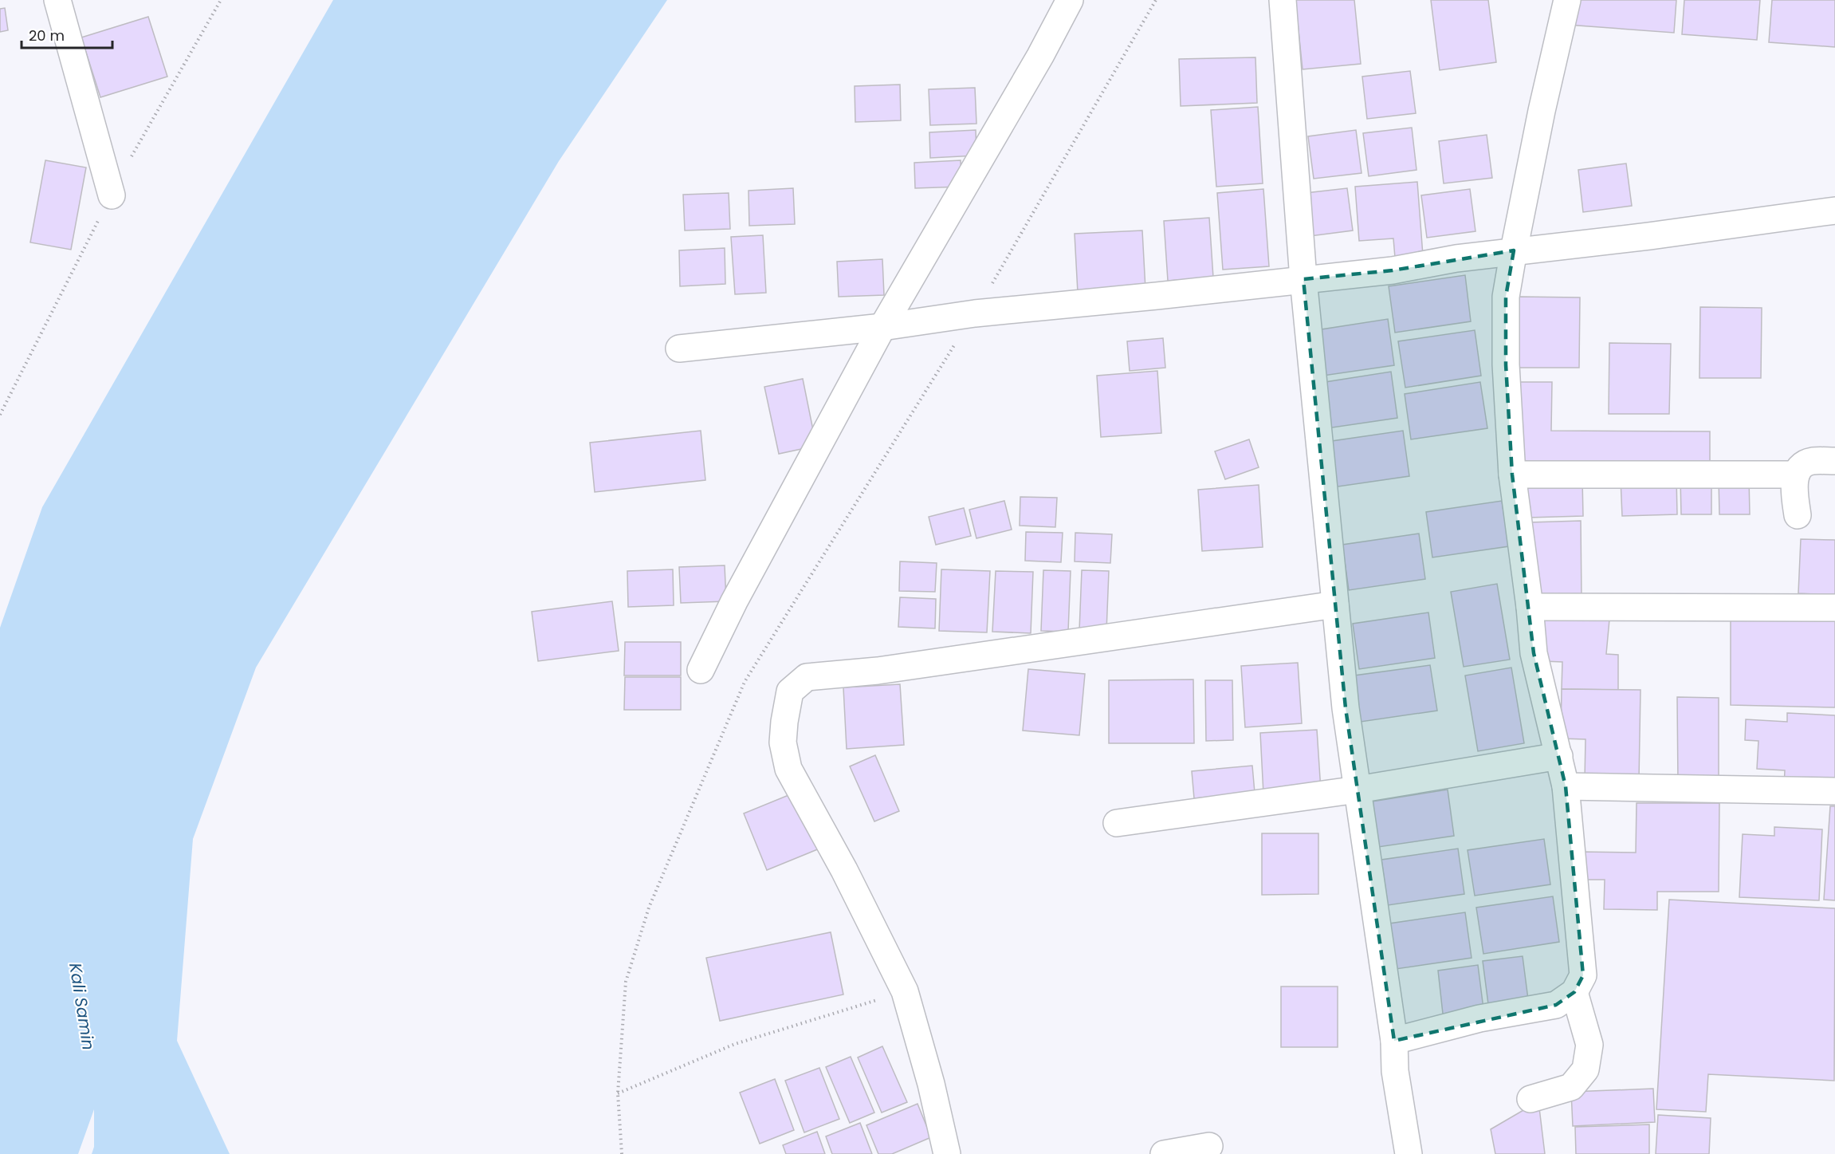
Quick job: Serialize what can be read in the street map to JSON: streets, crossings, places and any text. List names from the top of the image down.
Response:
{
  "water": ["Kali Samin"],
  "scale_bar": "20 m"
}
